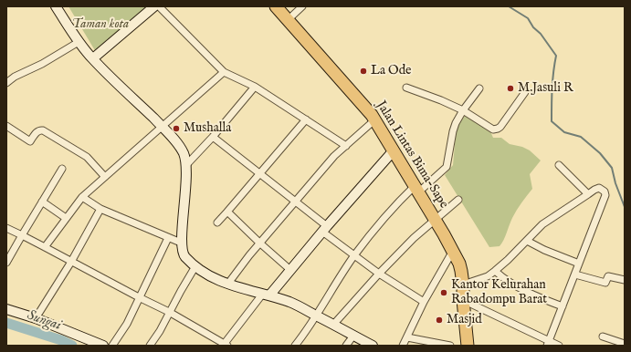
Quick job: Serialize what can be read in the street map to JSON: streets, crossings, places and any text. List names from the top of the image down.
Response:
{
  "streets": {
    "highway": ["Jalan Lintas Bima-Sape"]
  },
  "water": ["Sungai"],
  "parks": ["Taman kota"],
  "places": [
    "La Ode",
    "M.Jasuli R",
    "Mushalla",
    "Kantor Kelurahan Rabadompu Barat",
    "Masjid"
  ]
}
